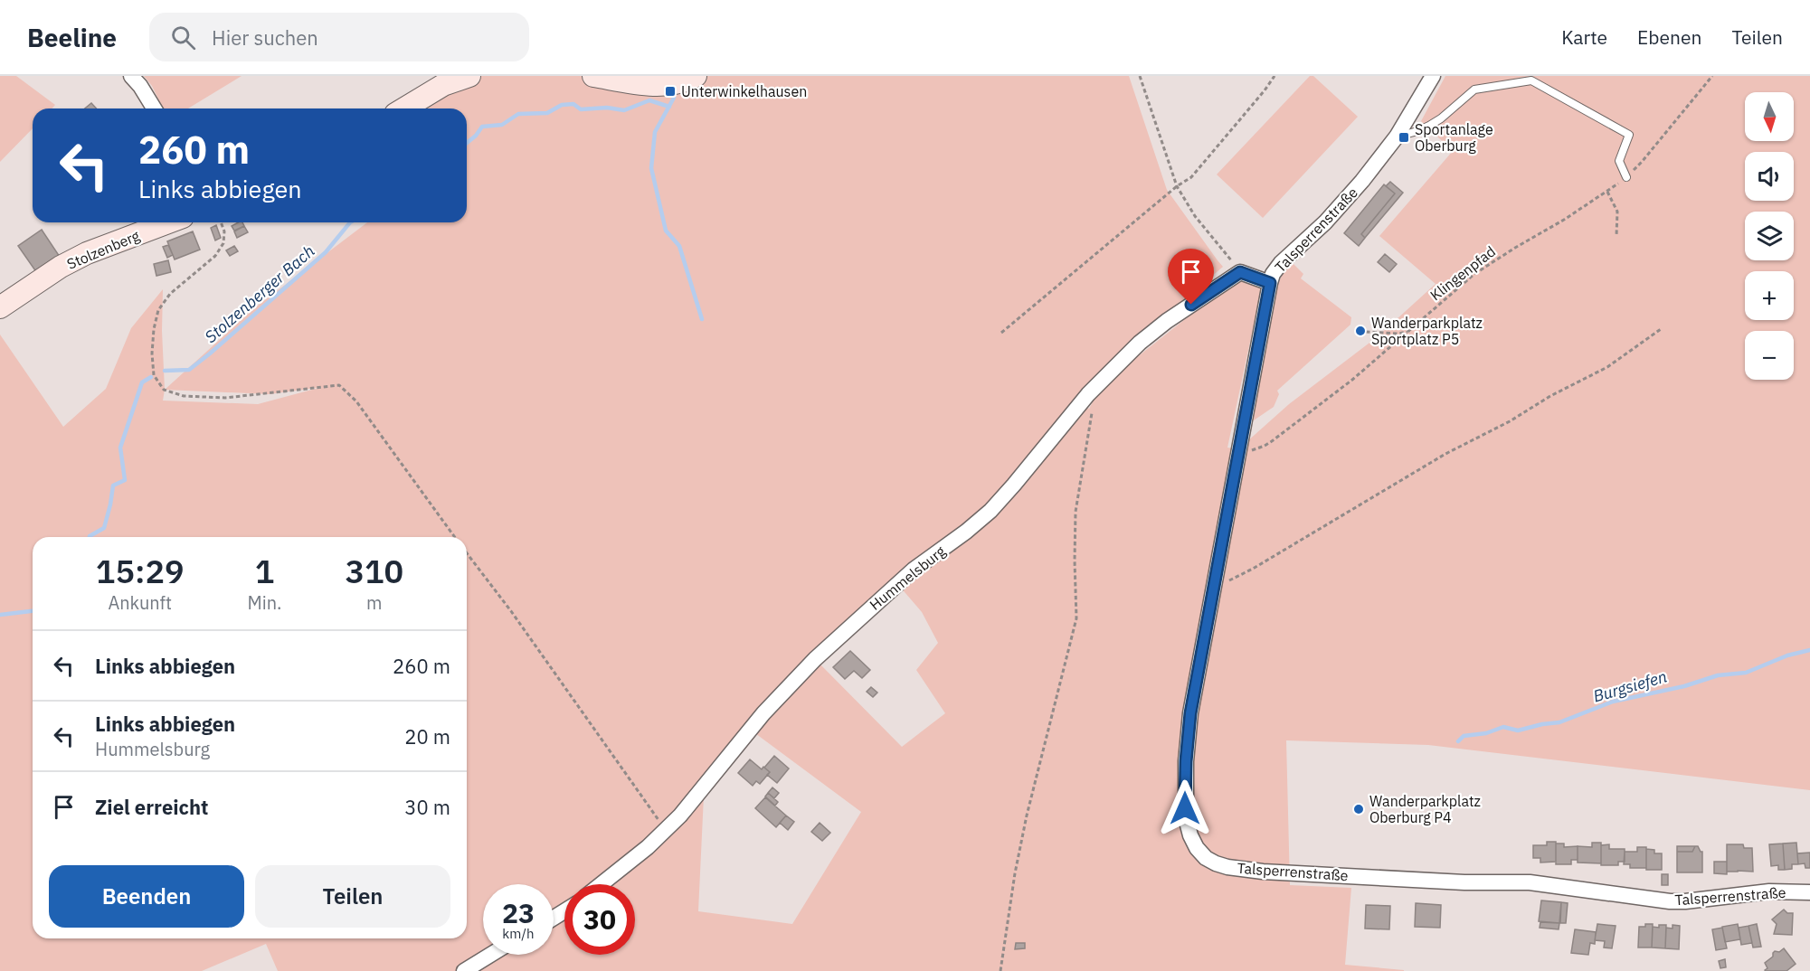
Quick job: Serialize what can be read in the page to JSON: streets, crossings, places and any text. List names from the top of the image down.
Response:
{
  "streets": {
    "street": ["Talsperrenstraße", "Stolzenberg", "Hummelsburg"],
    "path": ["Klingenpfad"]
  },
  "crossings": [
    ["Talsperrenstraße", "Klingenpfad"]
  ],
  "water": ["Stolzenberger Bach", "Burgsiefen"],
  "places": {
    "transit": ["Unterwinkelhausen", "Sportanlage Oberburg"],
    "other": ["Wanderparkplatz Sportplatz P5", "Wanderparkplatz Oberburg P4"]
  },
  "north": "bottom",
  "page": {
    "header": "Beeline",
    "search": "Hier suchen",
    "nav": ["Karte", "Ebenen", "Teilen"],
    "map_buttons": ["+", "−"],
    "turn": ["260 m", "Links abbiegen"],
    "eta": [
      "15:29",
      "Ankunft",
      "1",
      "Min.",
      "310",
      "m"
    ],
    "list": [
      {
        "name": "Links abbiegen",
        "value": "260 m"
      },
      {
        "name": "Links abbiegen",
        "note": "Hummelsburg",
        "value": "20 m"
      },
      {
        "name": "Ziel erreicht",
        "value": "30 m"
      }
    ],
    "buttons": ["Beenden", "Teilen"],
    "speed": "23 km/h",
    "limit": "30"
  }
}
